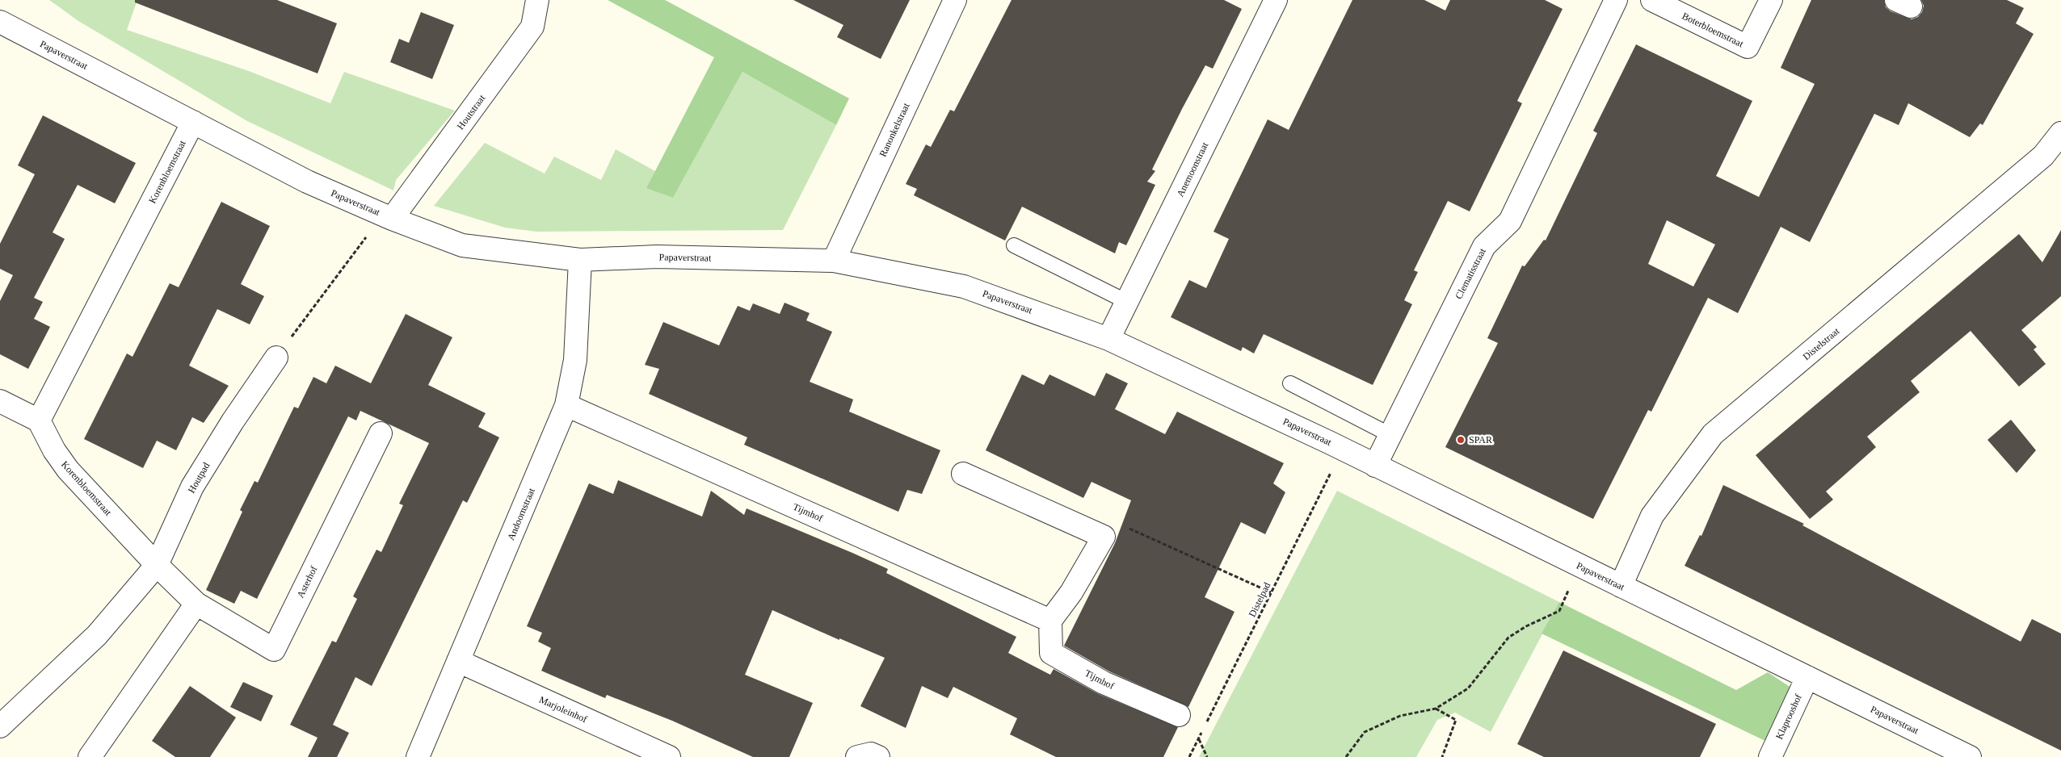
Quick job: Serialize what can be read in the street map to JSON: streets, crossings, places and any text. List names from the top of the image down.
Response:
{
  "streets": {
    "street": [
      "Boterbloemstraat",
      "Papaverstraat",
      "Houtstraat",
      "Ranonkelstraat",
      "Anemoonstraat",
      "Korenbloemstraat",
      "Clematisstraat",
      "Distelstraat",
      "Houtpad",
      "Tijmhof",
      "Andoornstraat",
      "Asterhof",
      "Marjoleinhof",
      "Klaprooshof"
    ],
    "path": ["Distelpad"]
  },
  "crossings": [
    ["Papaverstraat", "Houtstraat"],
    ["Papaverstraat", "Ranonkelstraat"],
    ["Papaverstraat", "Anemoonstraat"],
    ["Papaverstraat", "Korenbloemstraat"],
    ["Papaverstraat", "Clematisstraat"],
    ["Papaverstraat", "Distelstraat"],
    ["Papaverstraat", "Andoornstraat"],
    ["Papaverstraat", "Distelpad"],
    ["Papaverstraat", "Klaprooshof"],
    ["Korenbloemstraat", "Houtpad"],
    ["Korenbloemstraat", "Asterhof"],
    ["Tijmhof", "Andoornstraat"],
    ["Andoornstraat", "Marjoleinhof"]
  ],
  "places": ["SPAR"]
}
